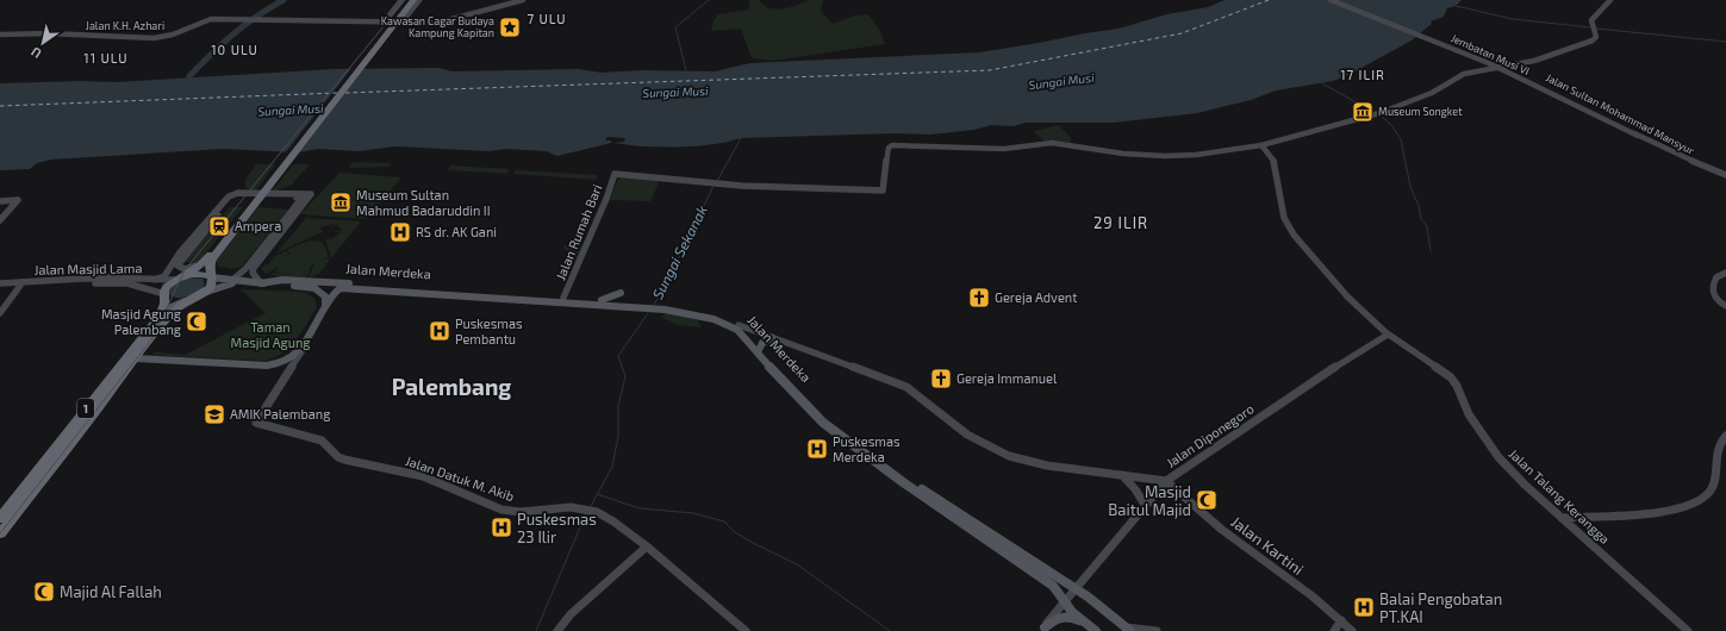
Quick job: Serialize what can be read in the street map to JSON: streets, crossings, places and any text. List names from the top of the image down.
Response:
{
  "streets": {
    "highway": ["1"],
    "main road": ["Jalan Merdeka"],
    "street": [
      "Jalan K.H. Azhari",
      "Jembatan Musi VI",
      "Jalan Sultan Mohammad Mansyur",
      "Jalan Rumah Bari",
      "Jalan Masjid Lama",
      "Jalan Diponegoro",
      "Jalan Datuk M. Akib",
      "Jalan Talang Kerangga",
      "Jalan Kartini"
    ]
  },
  "crossings": [
    ["Jembatan Musi VI", "Jalan Sultan Mohammad Mansyur"],
    ["Jalan Rumah Bari", "Jalan Merdeka"],
    ["Jalan Rumah Bari", "Jalan Talang Kerangga"],
    ["Jalan Masjid Lama", "1"],
    ["Jalan Merdeka", "1"],
    ["Jalan Merdeka", "Jalan Diponegoro"],
    ["Jalan Diponegoro", "Jalan Talang Kerangga"],
    ["Jalan Diponegoro", "Jalan Kartini"]
  ],
  "districts": [
    "7 ULU",
    "10 ULU",
    "11 ULU",
    "17 ILIR",
    "29 ILIR",
    "Palembang"
  ],
  "water": ["Sungai Musi", "Sungai Sekanak"],
  "parks": ["Taman Masjid Agung"],
  "places": {
    "place": ["Kawasan Cagar Budaya Kampung Kapitan"],
    "museum": ["Museum Songket", "Museum Sultan Mahmud Badaruddin II"],
    "station": ["Ampera"],
    "hospital": [
      "RS dr. AK Gani",
      "Puskesmas Pembantu",
      "Puskesmas Merdeka",
      "Puskesmas 23 Ilir",
      "Balai Pengobatan PT.KAI"
    ],
    "church": ["Gereja Advent", "Gereja Immanuel"],
    "mosque": ["Masjid Agung Palembang", "Masjid Baitul Majid", "Majid Al Fallah"],
    "school or university": ["AMIK Palembang"]
  },
  "north": "bottom left"
}
